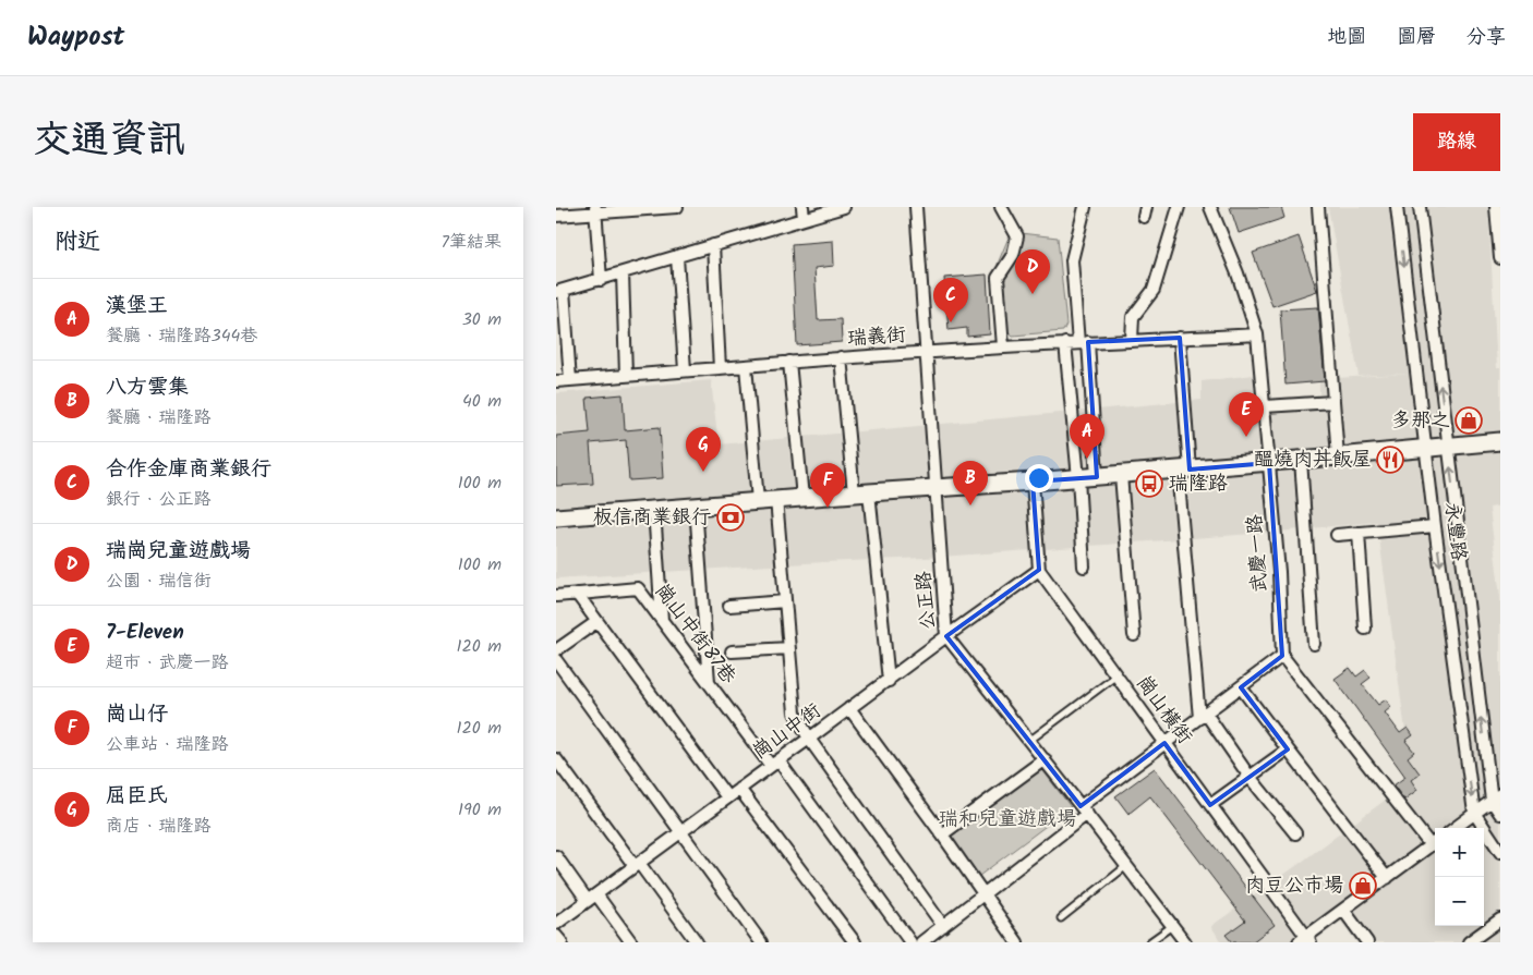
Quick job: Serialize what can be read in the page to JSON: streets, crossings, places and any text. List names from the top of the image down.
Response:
{
  "streets": {
    "street": [
      "瑞義街",
      "永豐路",
      "武慶一路",
      "公正路",
      "崗山中街87巷",
      "崗山橫街",
      "崗山中街"
    ]
  },
  "crossings": [
    ["瑞義街", "武慶一路"],
    ["瑞義街", "公正路"],
    ["公正路", "崗山中街"],
    ["崗山中街87巷", "崗山中街"],
    ["崗山橫街", "崗山中街"]
  ],
  "parks": ["瑞和兒童遊戲場"],
  "places": {
    "shop": ["多那之", "肉豆公市場"],
    "restaurant": ["醞燒肉丼飯屋"],
    "bus stop": ["瑞隆路"],
    "bank": ["板信商業銀行"]
  },
  "page": {
    "header": "Waypost",
    "nav": ["地圖", "圖層", "分享"],
    "title": "交通資訊",
    "buttons": "路線",
    "heading": ["附近", "7筆結果"],
    "pins": [
      "D",
      "C",
      "E",
      "A",
      "G",
      "B",
      "F"
    ],
    "list": [
      {
        "mark": "A",
        "name": "漢堡王",
        "note": "餐廳 · 瑞隆路344巷",
        "value": "30 m"
      },
      {
        "mark": "B",
        "name": "八方雲集",
        "note": "餐廳 · 瑞隆路",
        "value": "40 m"
      },
      {
        "mark": "C",
        "name": "合作金庫商業銀行",
        "note": "銀行 · 公正路",
        "value": "100 m"
      },
      {
        "mark": "D",
        "name": "瑞崗兒童遊戲場",
        "note": "公園 · 瑞信街",
        "value": "100 m"
      },
      {
        "mark": "E",
        "name": "7-Eleven",
        "note": "超市 · 武慶一路",
        "value": "120 m"
      },
      {
        "mark": "F",
        "name": "崗山仔",
        "note": "公車站 · 瑞隆路",
        "value": "120 m"
      },
      {
        "mark": "G",
        "name": "屈臣氏",
        "note": "商店 · 瑞隆路",
        "value": "190 m"
      }
    ],
    "map_buttons": ["+", "−"]
  }
}
